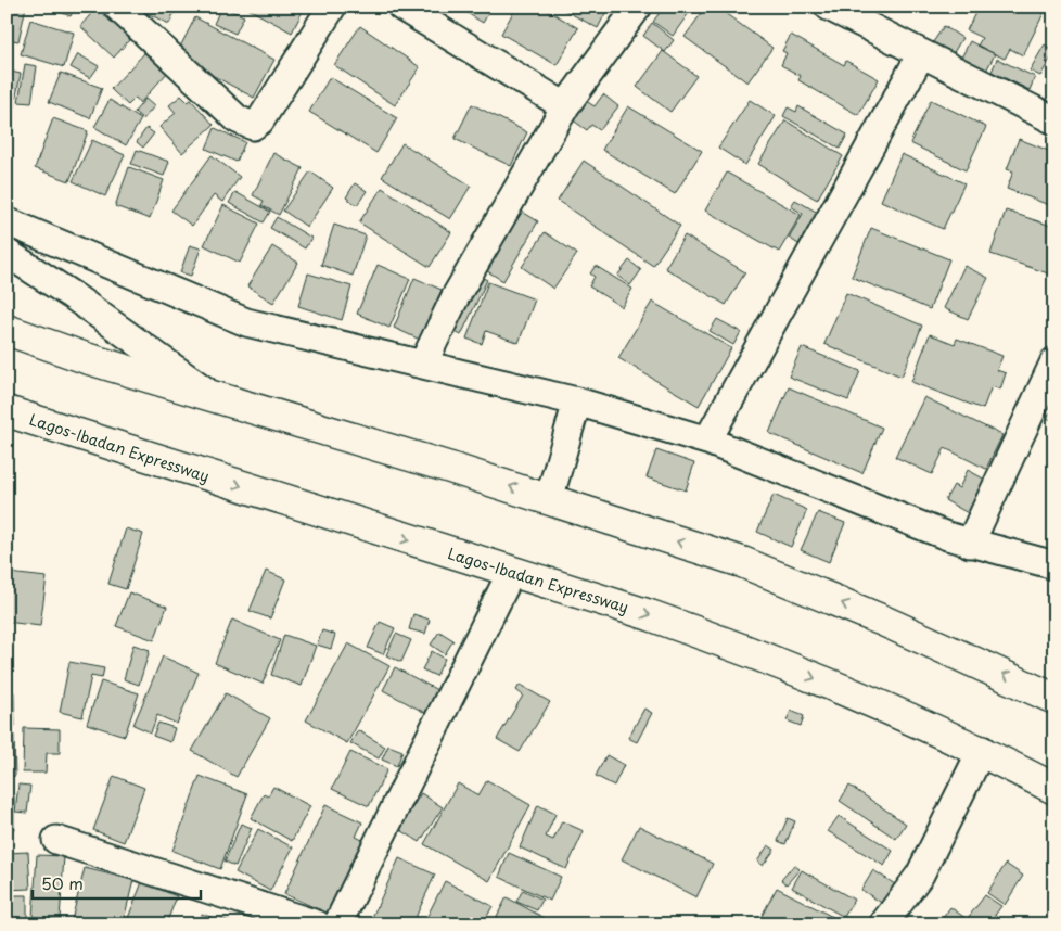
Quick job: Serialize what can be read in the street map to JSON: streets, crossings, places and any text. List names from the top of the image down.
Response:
{
  "streets": {
    "highway": ["Lagos-Ibadan Expressway"]
  },
  "scale_bar": "50 m"
}
